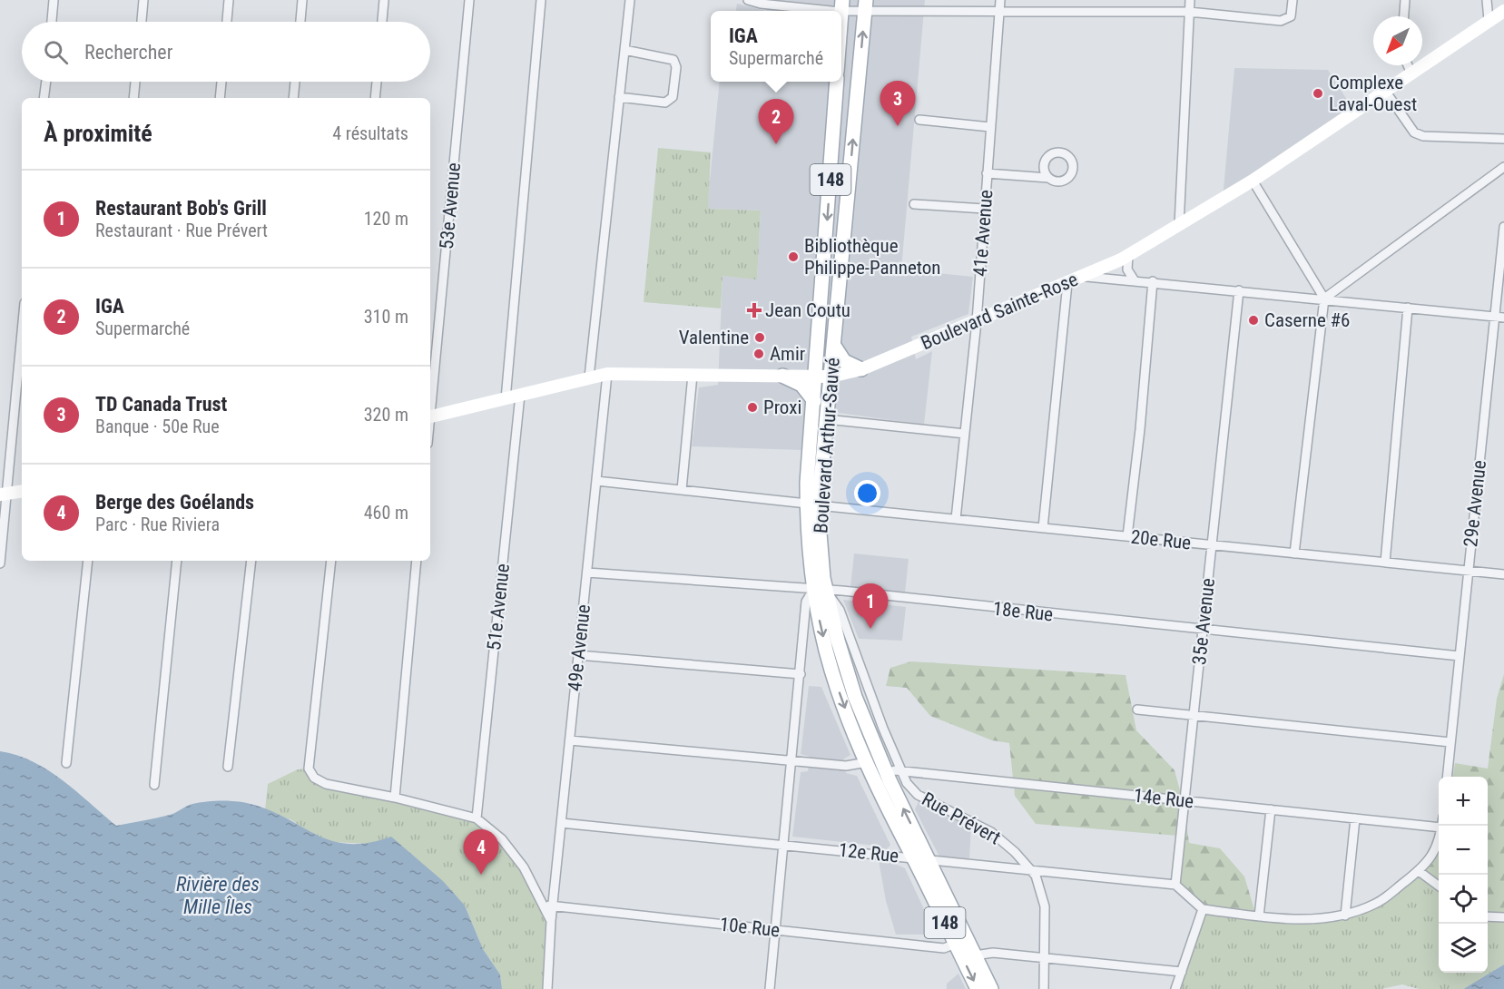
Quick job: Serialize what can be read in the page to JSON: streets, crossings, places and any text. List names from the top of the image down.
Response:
{
  "streets": {
    "main road": ["148", "Boulevard Arthur-Sauvé"],
    "street": [
      "53e Avenue",
      "41e Avenue",
      "Boulevard Sainte-Rose",
      "29e Avenue",
      "20e Rue",
      "51e Avenue",
      "18e Rue",
      "35e Avenue",
      "49e Avenue",
      "14e Rue",
      "Rue Prévert",
      "12e Rue",
      "10e Rue"
    ]
  },
  "crossings": [
    ["41e Avenue", "Boulevard Sainte-Rose"],
    ["41e Avenue", "20e Rue"],
    ["Boulevard Sainte-Rose", "Boulevard Arthur-Sauvé"],
    ["Boulevard Sainte-Rose", "51e Avenue"],
    ["Boulevard Sainte-Rose", "49e Avenue"],
    ["Boulevard Arthur-Sauvé", "20e Rue"],
    ["Boulevard Arthur-Sauvé", "18e Rue"],
    ["Boulevard Arthur-Sauvé", "14e Rue"],
    ["Boulevard Arthur-Sauvé", "Rue Prévert"],
    ["Boulevard Arthur-Sauvé", "12e Rue"],
    ["Boulevard Arthur-Sauvé", "10e Rue"],
    ["29e Avenue", "20e Rue"],
    ["29e Avenue", "18e Rue"],
    ["20e Rue", "35e Avenue"],
    ["20e Rue", "49e Avenue"],
    ["18e Rue", "35e Avenue"],
    ["18e Rue", "49e Avenue"],
    ["18e Rue", "Rue Prévert"],
    ["35e Avenue", "14e Rue"],
    ["35e Avenue", "12e Rue"],
    ["49e Avenue", "12e Rue"],
    ["49e Avenue", "10e Rue"],
    ["14e Rue", "Rue Prévert"],
    ["Rue Prévert", "12e Rue"]
  ],
  "water": ["Rivière des Mille Îles"],
  "places": {
    "other": [
      "Complexe Laval-Ouest",
      "Bibliothèque Philippe-Panneton",
      "Caserne #6",
      "Valentine",
      "Amir",
      "Proxi"
    ],
    "health": ["Jean Coutu"]
  },
  "north": "bottom left",
  "page": {
    "popup": ["IGA", "Supermarché"],
    "search": "Rechercher",
    "pins": [
      "3",
      "2",
      "1",
      "4"
    ],
    "heading": ["À proximité", "4 résultats"],
    "list": [
      {
        "mark": "1",
        "name": "Restaurant Bob's Grill",
        "note": "Restaurant · Rue Prévert",
        "value": "120 m"
      },
      {
        "mark": "2",
        "name": "IGA",
        "note": "Supermarché",
        "value": "310 m"
      },
      {
        "mark": "3",
        "name": "TD Canada Trust",
        "note": "Banque · 50e Rue",
        "value": "320 m"
      },
      {
        "mark": "4",
        "name": "Berge des Goélands",
        "note": "Parc · Rue Riviera",
        "value": "460 m"
      }
    ],
    "map_buttons": ["+", "−"]
  }
}
